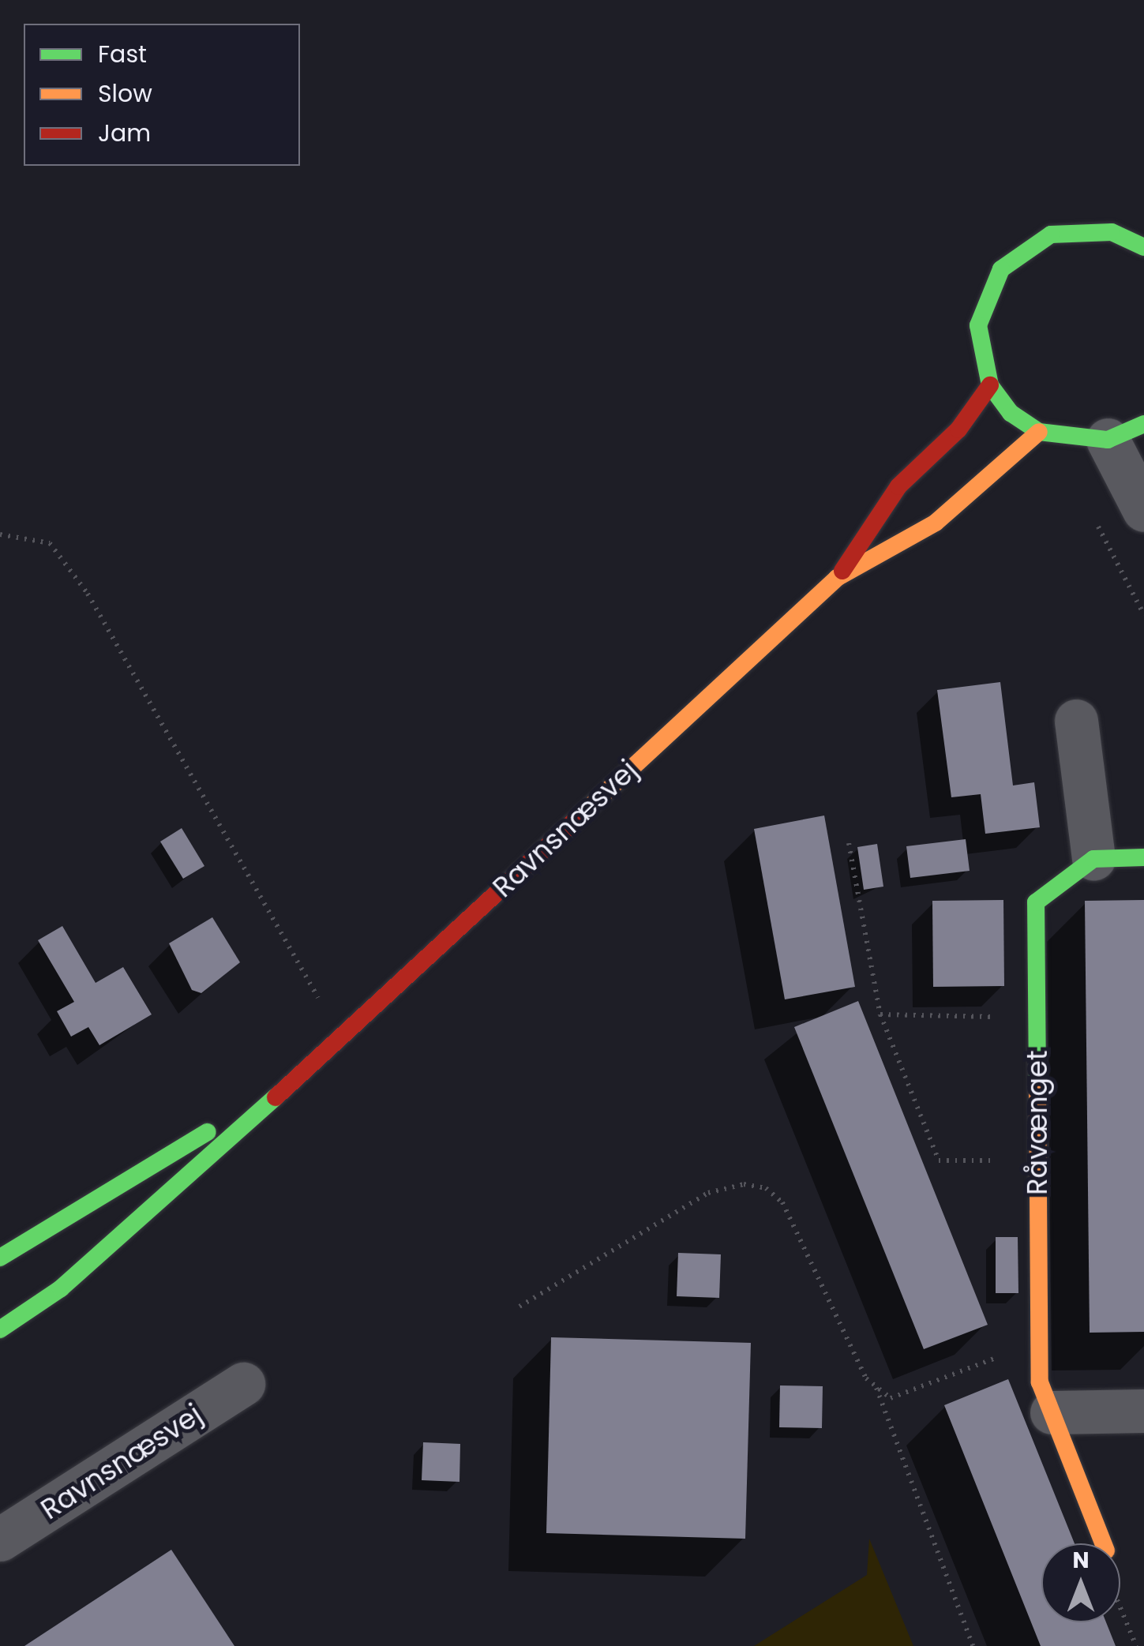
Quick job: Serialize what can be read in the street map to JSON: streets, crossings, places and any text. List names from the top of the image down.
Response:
{
  "streets": {
    "main road": ["Ravnsnæsvej", "Råvænget"]
  },
  "legend": ["Fast", "Slow", "Jam"],
  "north": "top"
}
